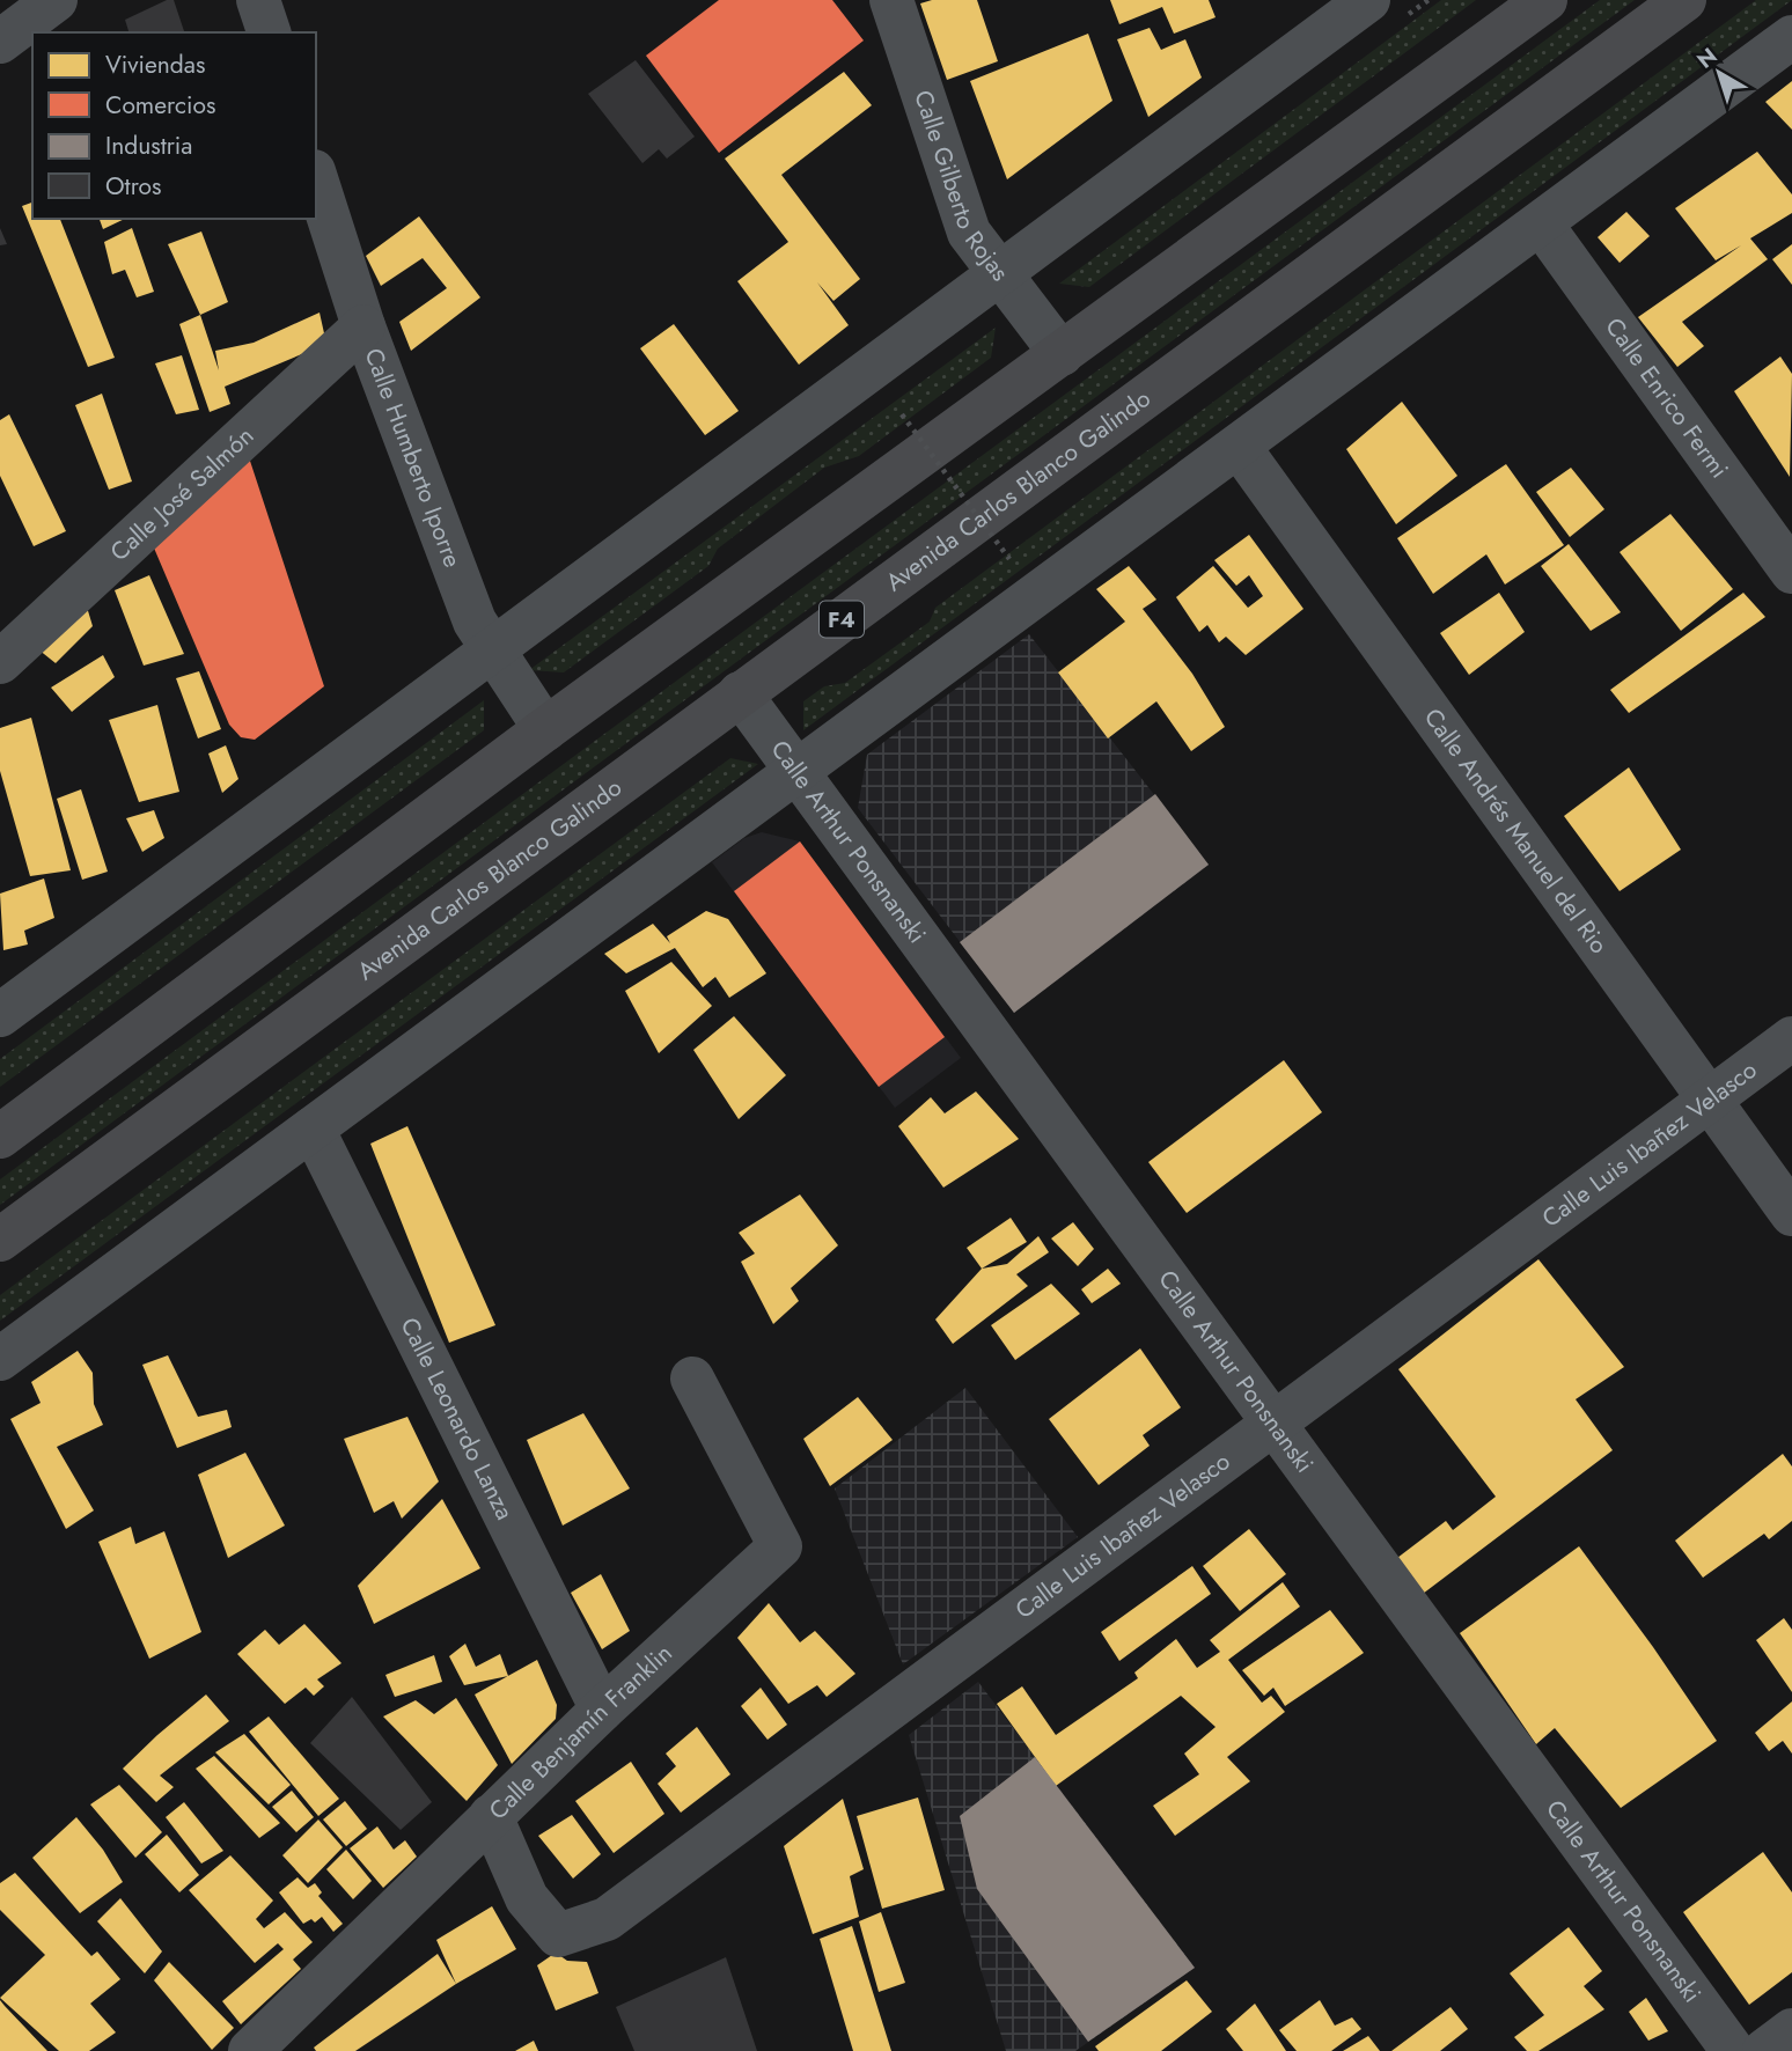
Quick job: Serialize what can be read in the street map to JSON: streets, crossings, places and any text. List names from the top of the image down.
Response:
{
  "streets": {
    "highway": ["Avenida Carlos Blanco Galindo", "F4"],
    "street": [
      "Calle Gilberto Rojas",
      "Calle Enrico Fermi",
      "Calle Humberto Iporre",
      "Calle José Salmón",
      "Calle Andrés Manuel del Rio",
      "Calle Arthur Ponsnanski",
      "Calle Luis Ibañez Velasco",
      "Calle Leonardo Lanza",
      "Calle Benjamín Franklin"
    ]
  },
  "crossings": [
    ["Calle Humberto Iporre", "Calle José Salmón"],
    ["Avenida Carlos Blanco Galindo", "Calle Arthur Ponsnanski"],
    ["Calle Andrés Manuel del Rio", "Calle Luis Ibañez Velasco"],
    ["Calle Arthur Ponsnanski", "Calle Luis Ibañez Velasco"],
    ["Calle Luis Ibañez Velasco", "Calle Benjamín Franklin"],
    ["Calle Leonardo Lanza", "Calle Benjamín Franklin"]
  ],
  "legend": [
    "Viviendas",
    "Comercios",
    "Industria",
    "Otros"
  ],
  "north": "top left"
}
